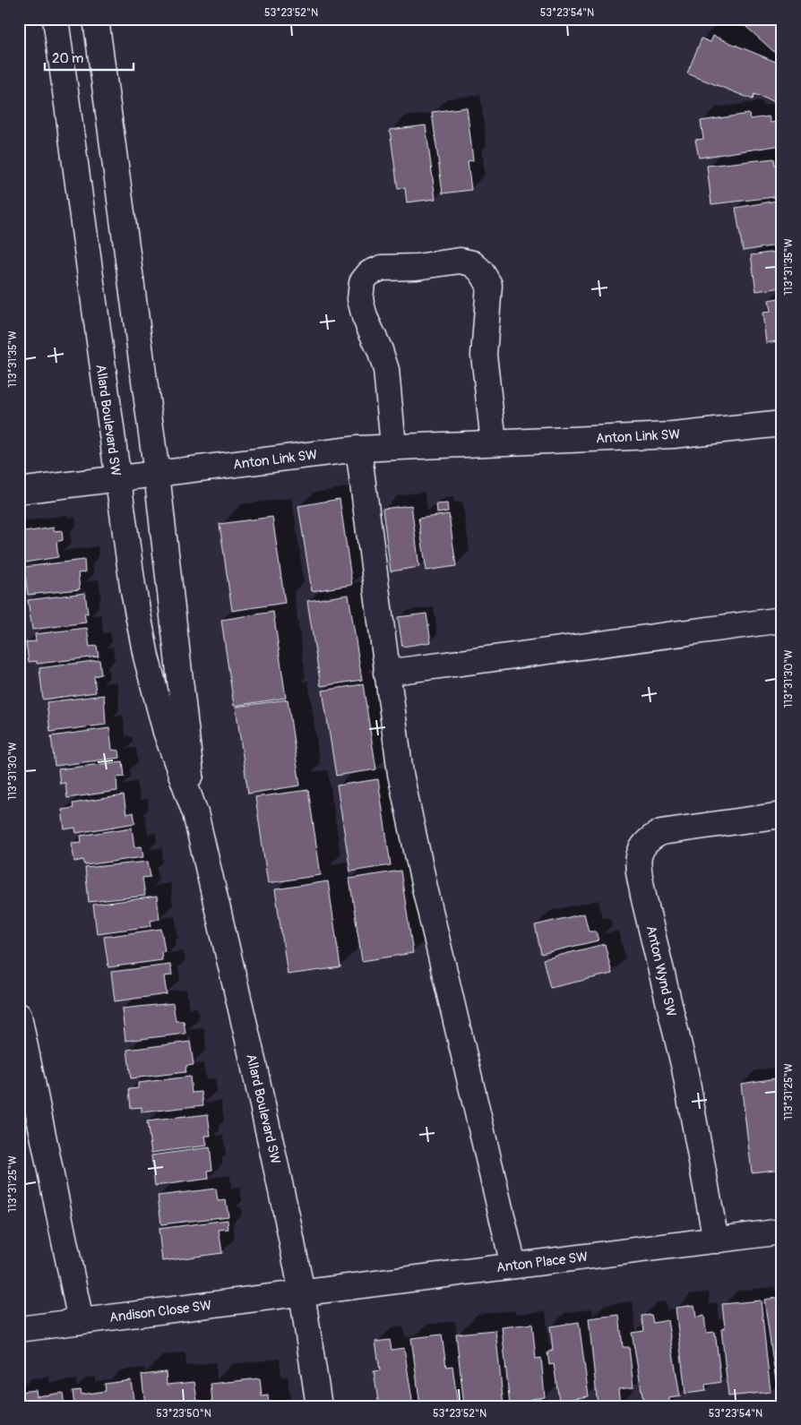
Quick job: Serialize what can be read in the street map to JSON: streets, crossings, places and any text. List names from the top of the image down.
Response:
{
  "streets": {
    "street": [
      "Allard Boulevard SW",
      "Anton Link SW",
      "Anton Wynd SW",
      "Anton Place SW",
      "Andison Close SW"
    ]
  },
  "crossings": [
    ["Allard Boulevard SW", "Anton Link SW"],
    ["Allard Boulevard SW", "Anton Place SW"],
    ["Allard Boulevard SW", "Andison Close SW"],
    ["Anton Wynd SW", "Anton Place SW"],
    ["Anton Place SW", "Andison Close SW"]
  ],
  "scale_bar": "20 m",
  "coordinates": [
    "53°23'52\"N",
    "53°23'54\"N",
    "113°31'35\"W",
    "113°31'30\"W",
    "113°31'25\"W",
    "53°23'50\"N"
  ]
}
